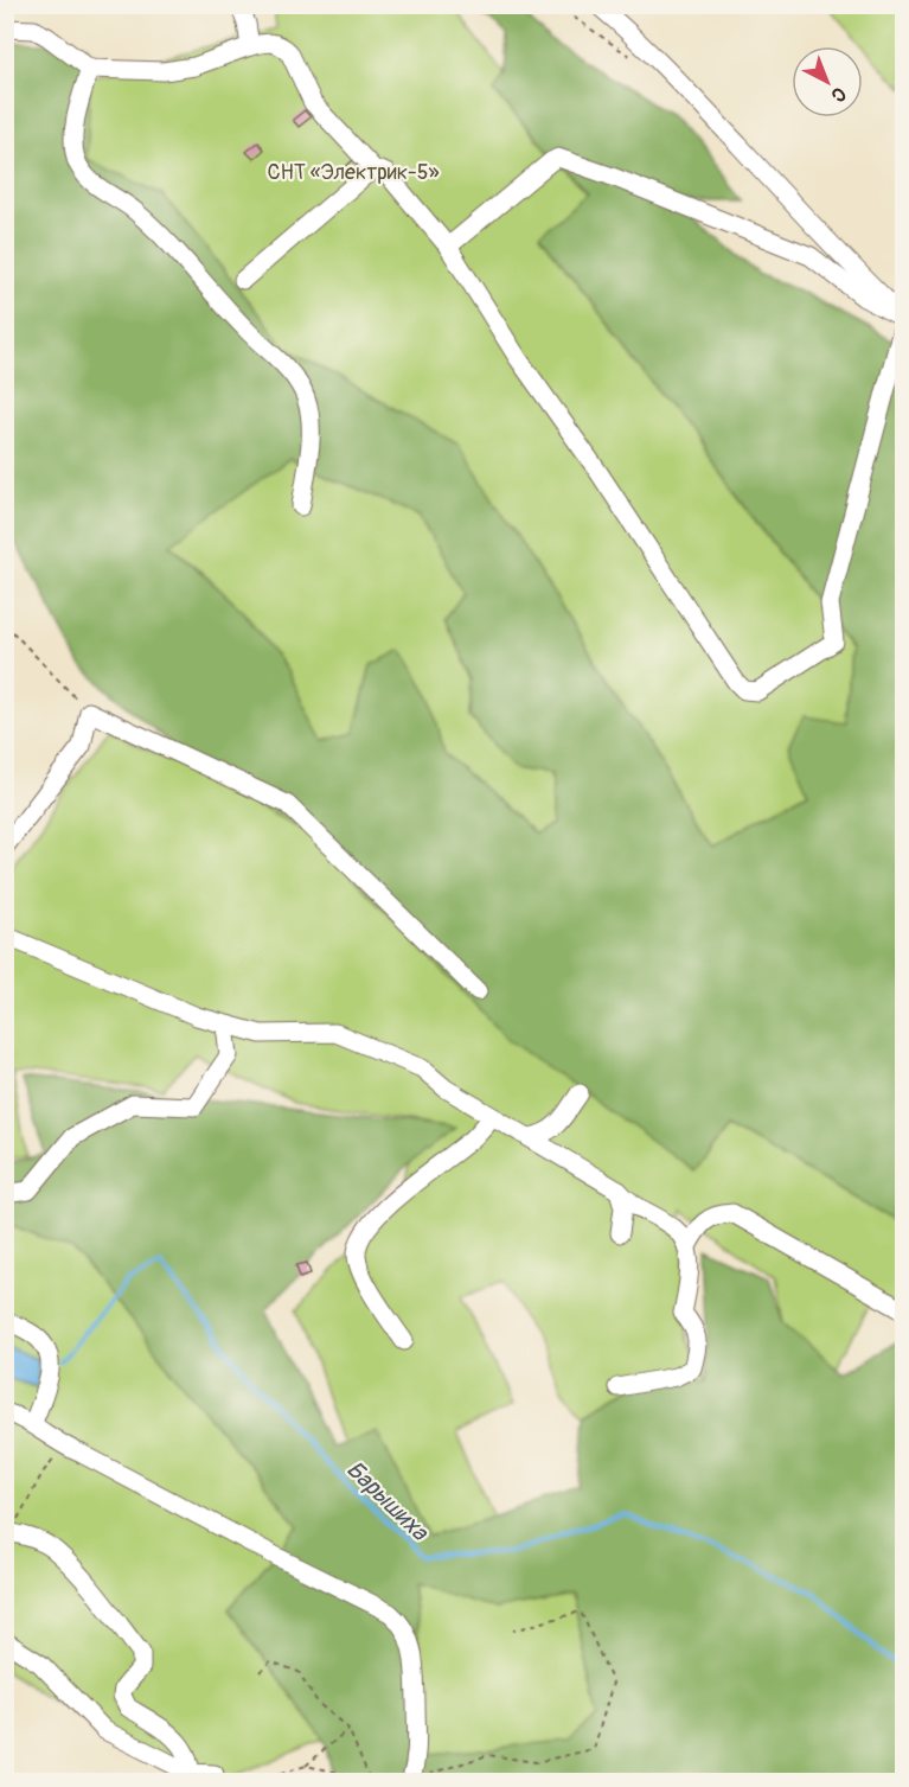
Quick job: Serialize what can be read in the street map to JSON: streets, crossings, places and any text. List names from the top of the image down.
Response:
{
  "water": ["Барышиха"],
  "parks": ["СНТ «Электрик-5»"],
  "north": "bottom right"
}
